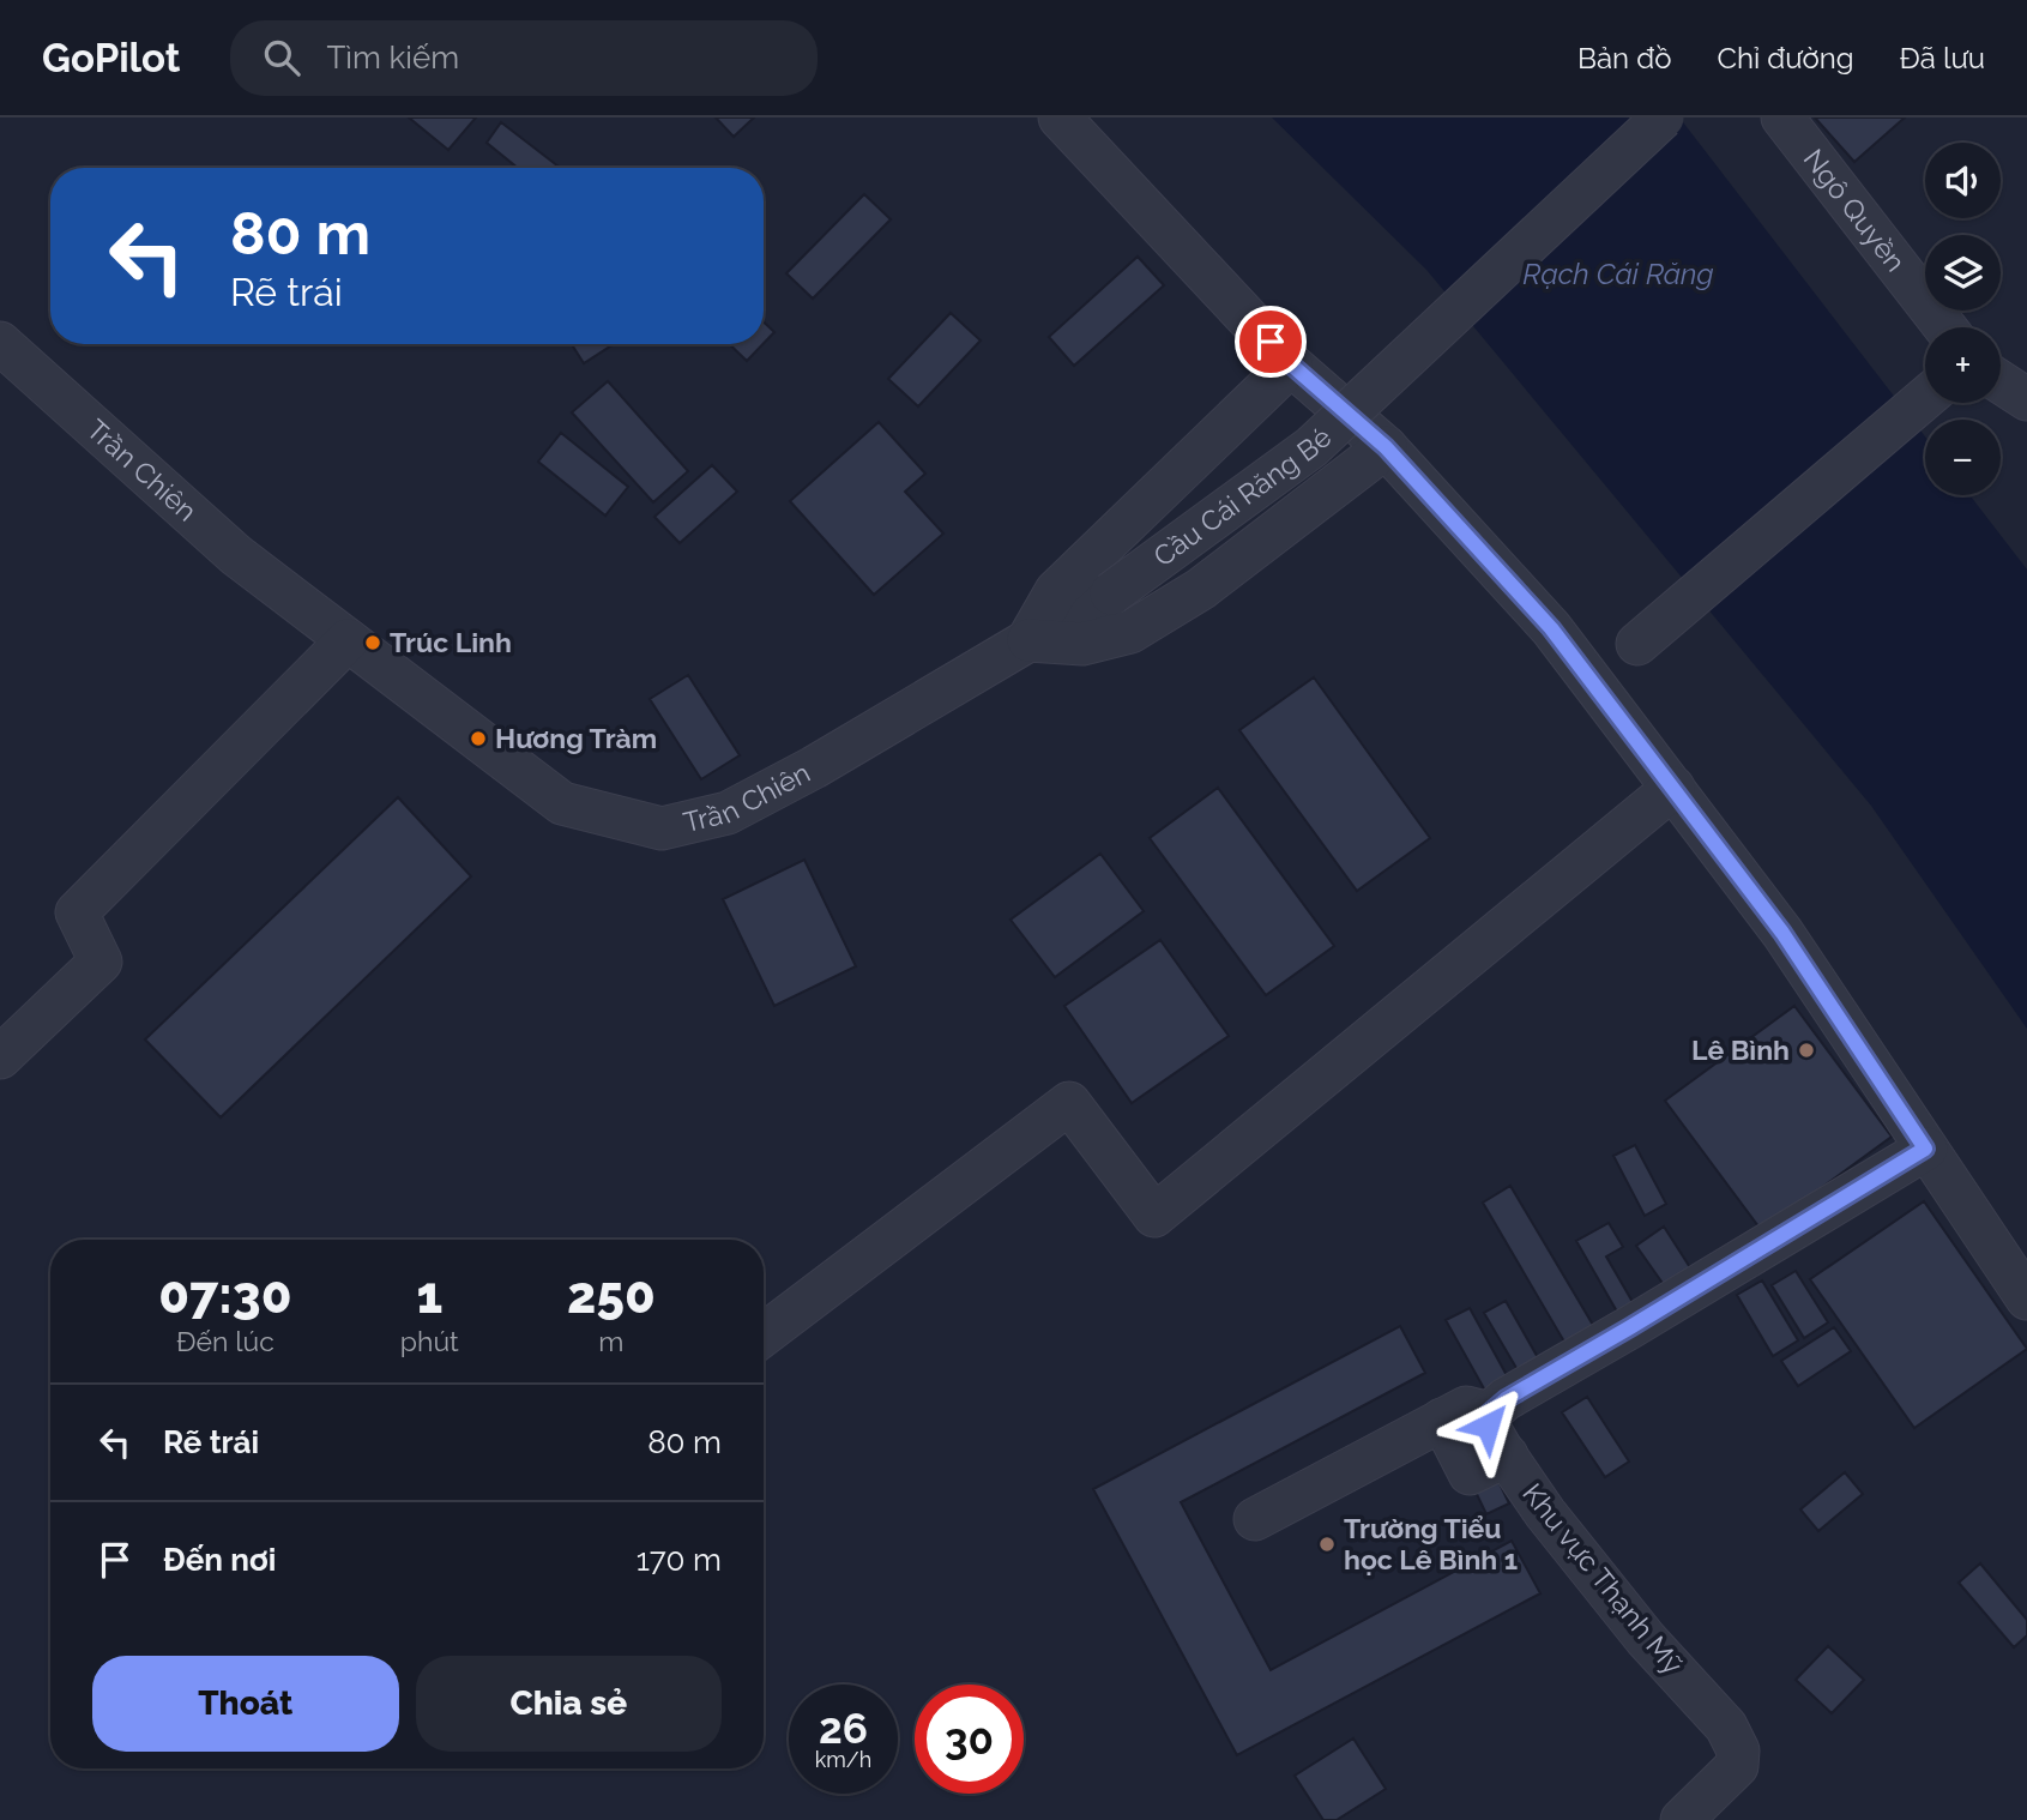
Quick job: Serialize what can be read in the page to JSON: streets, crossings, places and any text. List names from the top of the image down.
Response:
{
  "streets": {
    "street": [
      "Ngô Quyền",
      "Trần Chiên",
      "Cầu Cái Răng Bé",
      "Khu vực Thạnh Mỹ"
    ]
  },
  "crossings": [
    ["Trần Chiên", "Cầu Cái Răng Bé"]
  ],
  "water": ["Rạch Cái Răng"],
  "places": [
    "Trúc Linh",
    "Hương Tràm",
    "Lê Bình",
    "Trường Tiểu học Lê Bình 1"
  ],
  "page": {
    "header": "GoPilot",
    "search": "Tìm kiếm",
    "nav": ["Bản đồ", "Chỉ đường", "Đã lưu"],
    "map_buttons": ["+", "−"],
    "turn": ["80 m", "Rẽ trái"],
    "eta": [
      "07:30",
      "Đến lúc",
      "1",
      "phút",
      "250",
      "m"
    ],
    "list": [
      {
        "name": "Rẽ trái",
        "value": "80 m"
      },
      {
        "name": "Đến nơi",
        "value": "170 m"
      }
    ],
    "buttons": ["Thoát", "Chia sẻ"],
    "speed": "26 km/h",
    "limit": "30"
  }
}
